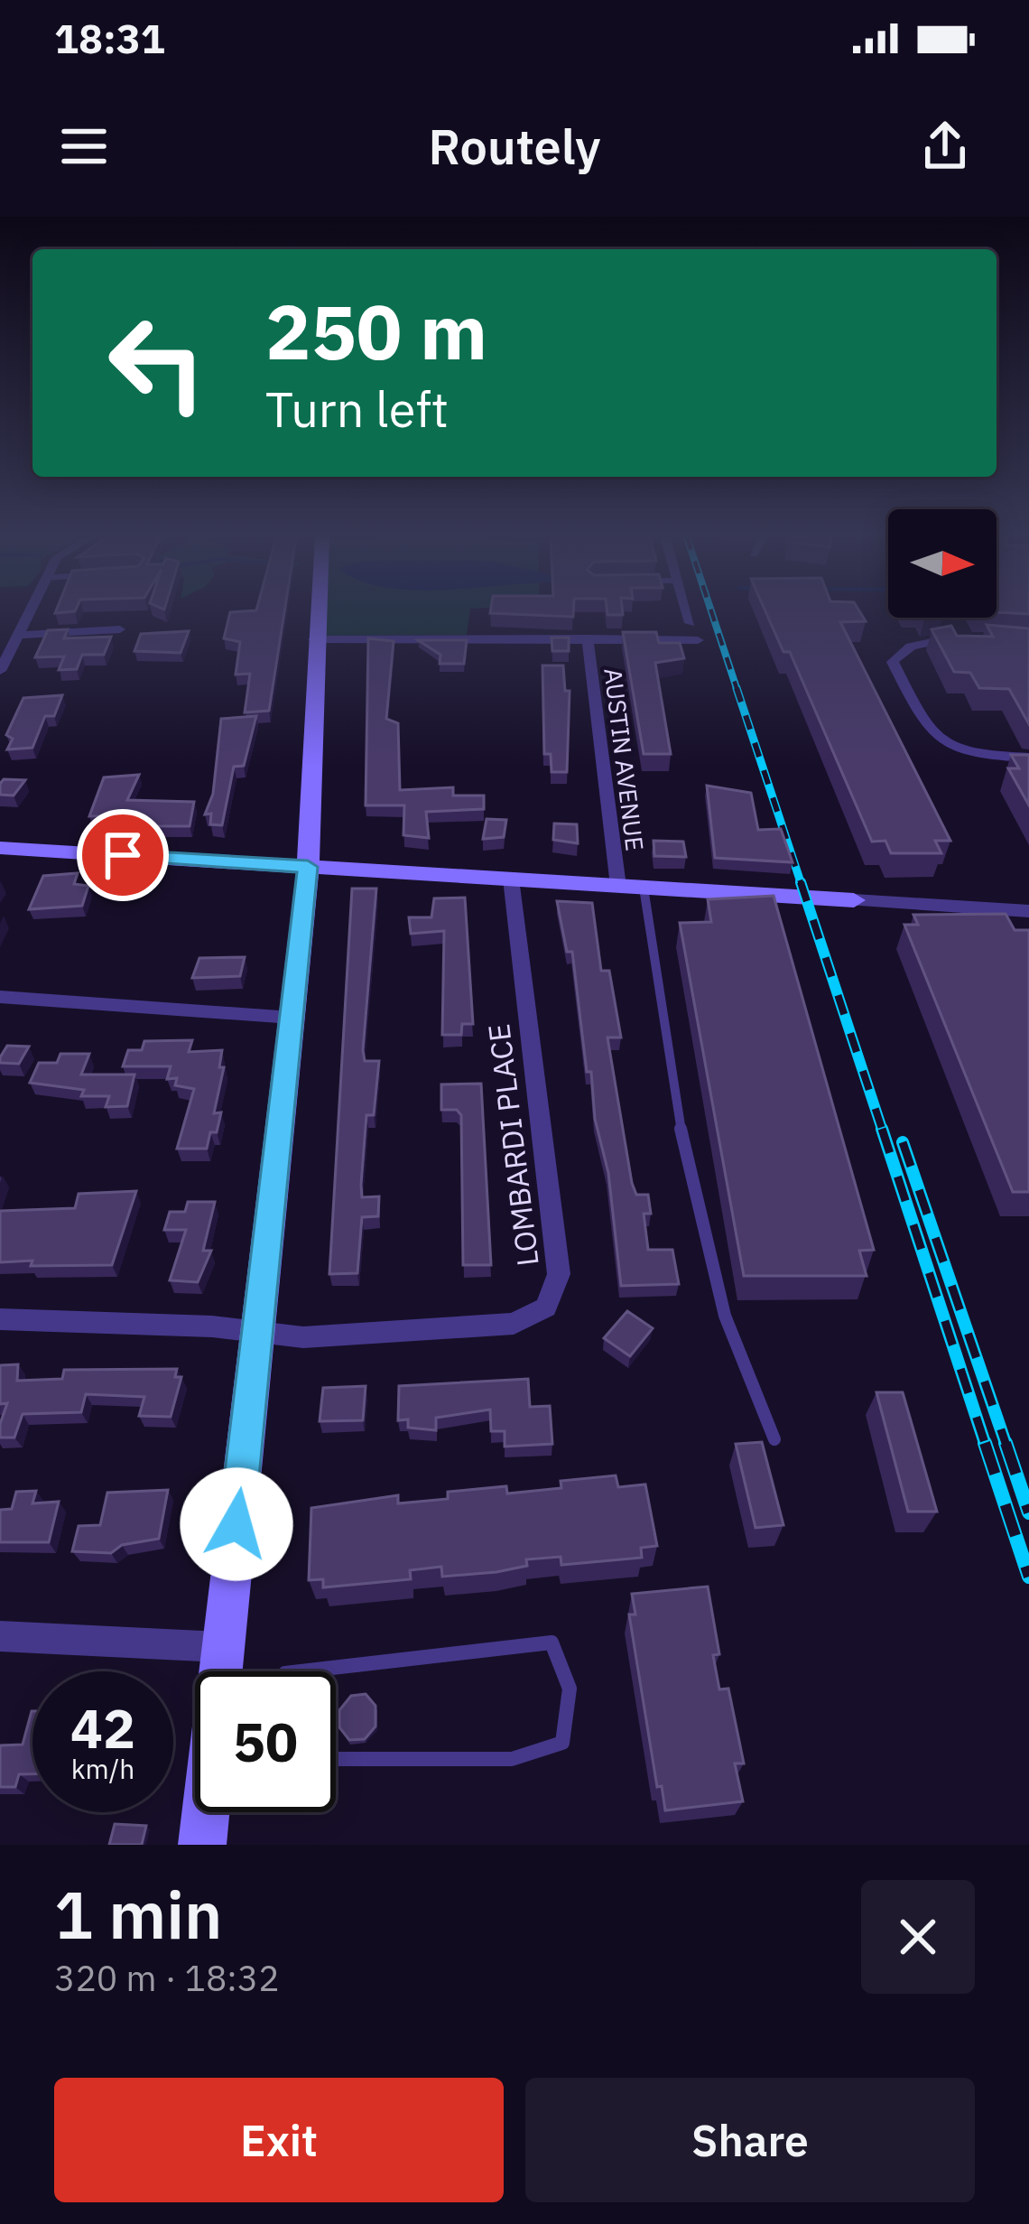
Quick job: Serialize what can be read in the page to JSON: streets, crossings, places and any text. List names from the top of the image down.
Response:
{
  "streets": {
    "street": ["AUSTIN AVENUE", "LOMBARDI PLACE"]
  },
  "north": "right",
  "page": {
    "status": "18:31",
    "header": "Routely",
    "turn": ["250 m", "Turn left"],
    "speed": "42 km/h",
    "limit": "50",
    "heading": ["1 min", "320 m · 18:32"],
    "buttons": ["Exit", "Share"]
  }
}
